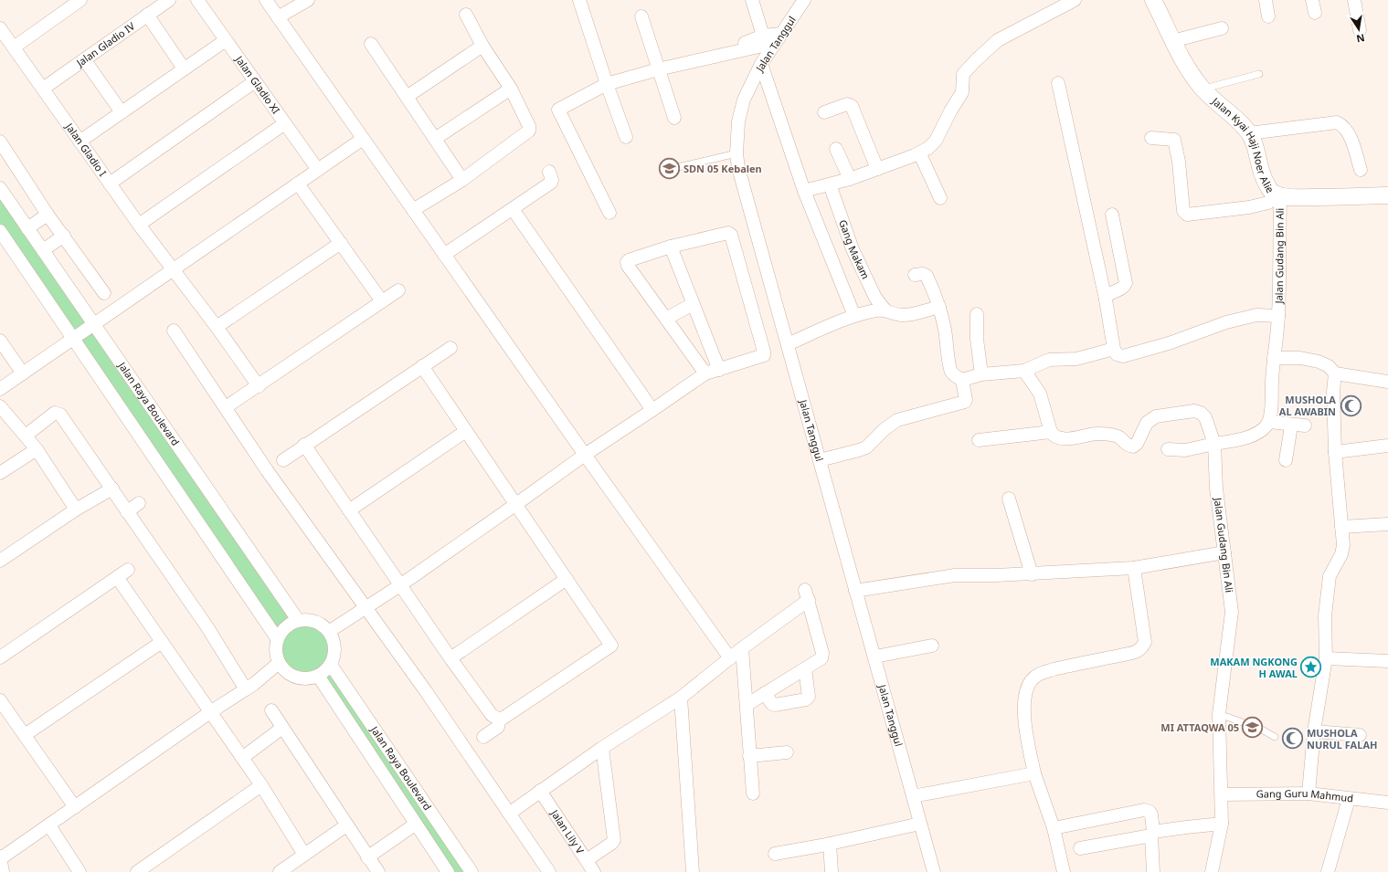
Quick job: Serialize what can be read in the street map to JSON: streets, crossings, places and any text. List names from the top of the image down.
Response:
{
  "streets": {
    "street": [
      "Jalan Gladio IV",
      "Jalan Tanggul",
      "Jalan Gladio XI",
      "Jalan Kyai Haji Noer Alie",
      "Jalan Gladio I",
      "Gang Makam",
      "Jalan Gudang Bin Ali",
      "Jalan Raya Boulevard",
      "Gang Guru Mahmud",
      "Jalan Lily V"
    ]
  },
  "crossings": [
    ["Jalan Gladio IV", "Jalan Gladio I"],
    ["Jalan Kyai Haji Noer Alie", "Jalan Gudang Bin Ali"],
    ["Jalan Gudang Bin Ali", "Gang Guru Mahmud"]
  ],
  "places": {
    "school or university": ["SDN 05 Kebalen", "MI ATTAQWA 05"],
    "mosque": ["MUSHOLA AL AWABIN", "MUSHOLA NURUL FALAH"],
    "place": ["MAKAM NGKONG H AWAL"]
  },
  "north": "bottom"
}
